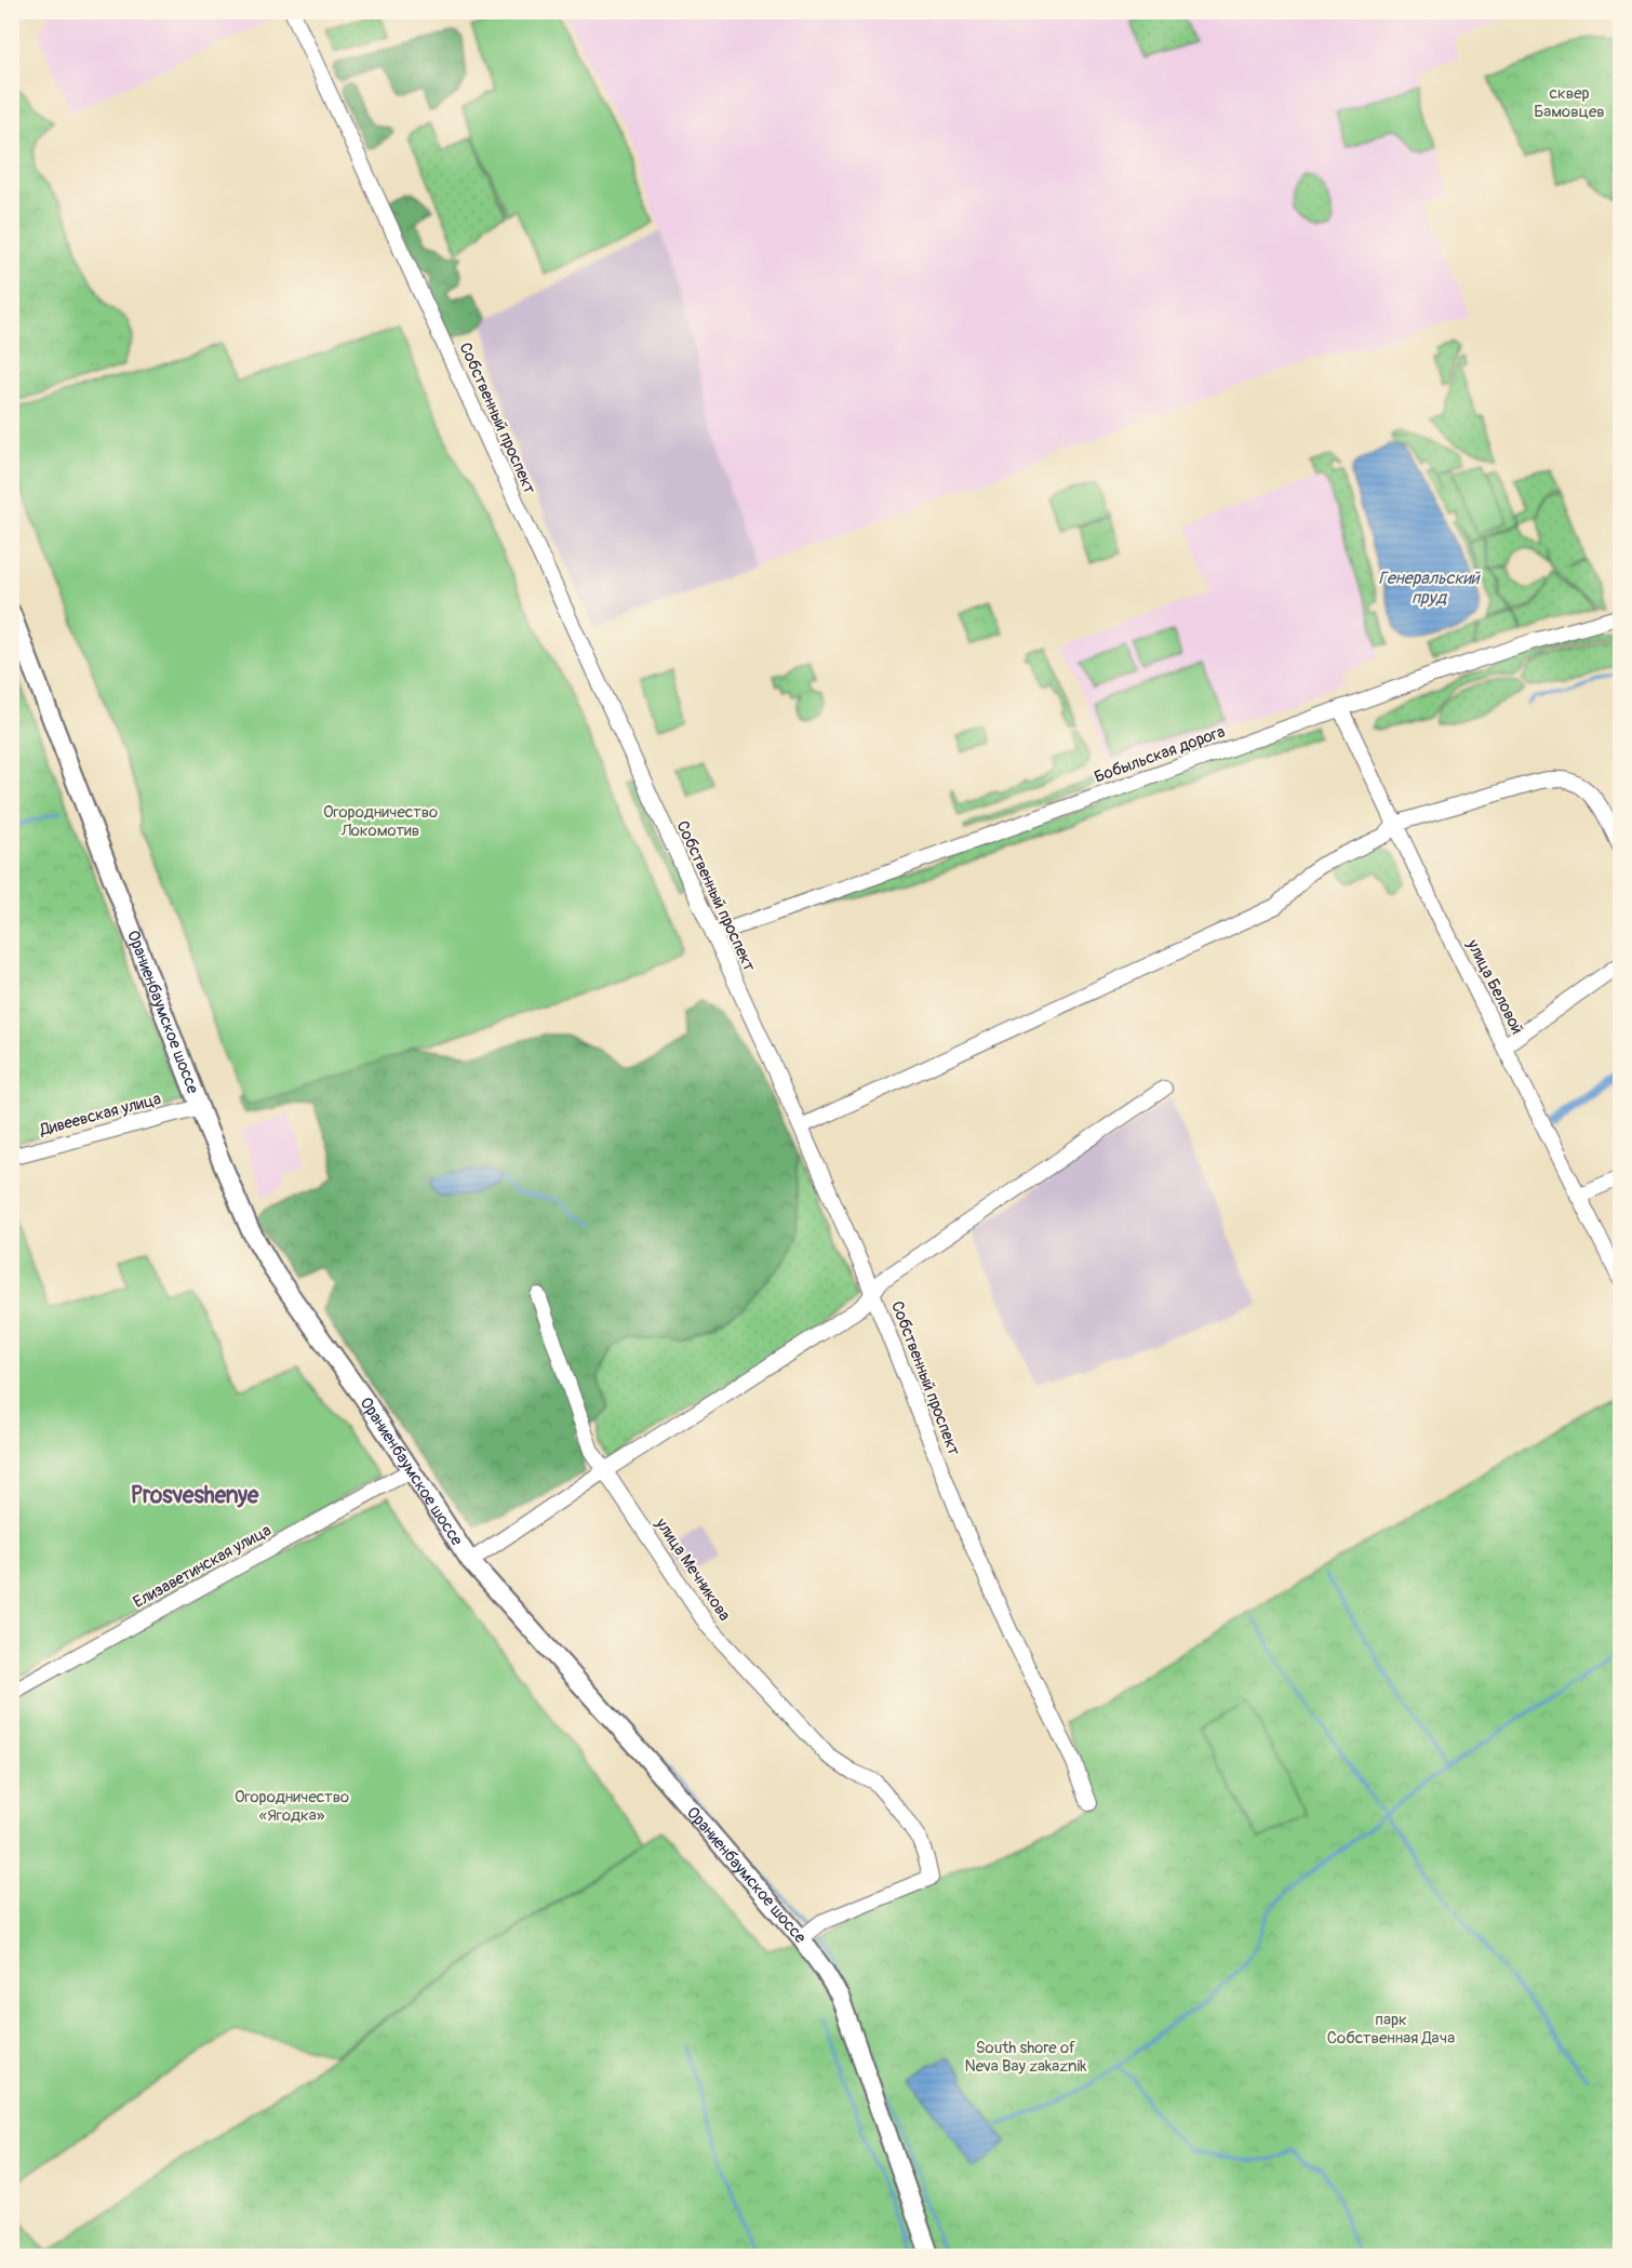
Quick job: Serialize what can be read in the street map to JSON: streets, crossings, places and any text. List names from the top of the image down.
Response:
{
  "streets": {
    "main road": ["Ораниенбаумское шоссе"],
    "street": [
      "Собственный проспект",
      "Бобыльская дорога",
      "улица Беловой",
      "Дивеевская улица",
      "Елизаветинская улица",
      "улица Мечникова"
    ]
  },
  "crossings": [
    ["Собственный проспект", "Бобыльская дорога"],
    ["Бобыльская дорога", "улица Беловой"],
    ["Ораниенбаумское шоссе", "Дивеевская улица"],
    ["Ораниенбаумское шоссе", "Елизаветинская улица"],
    ["Ораниенбаумское шоссе", "улица Мечникова"]
  ],
  "districts": ["Prosveshenye"],
  "water": ["Генеральский пруд"],
  "parks": [
    "сквер Бамовцев",
    "Огородничество Локомотив",
    "Огородничество «Ягодка»",
    "парк Собственная Дача",
    "South shore of Neva Bay zakaznik"
  ]
}
